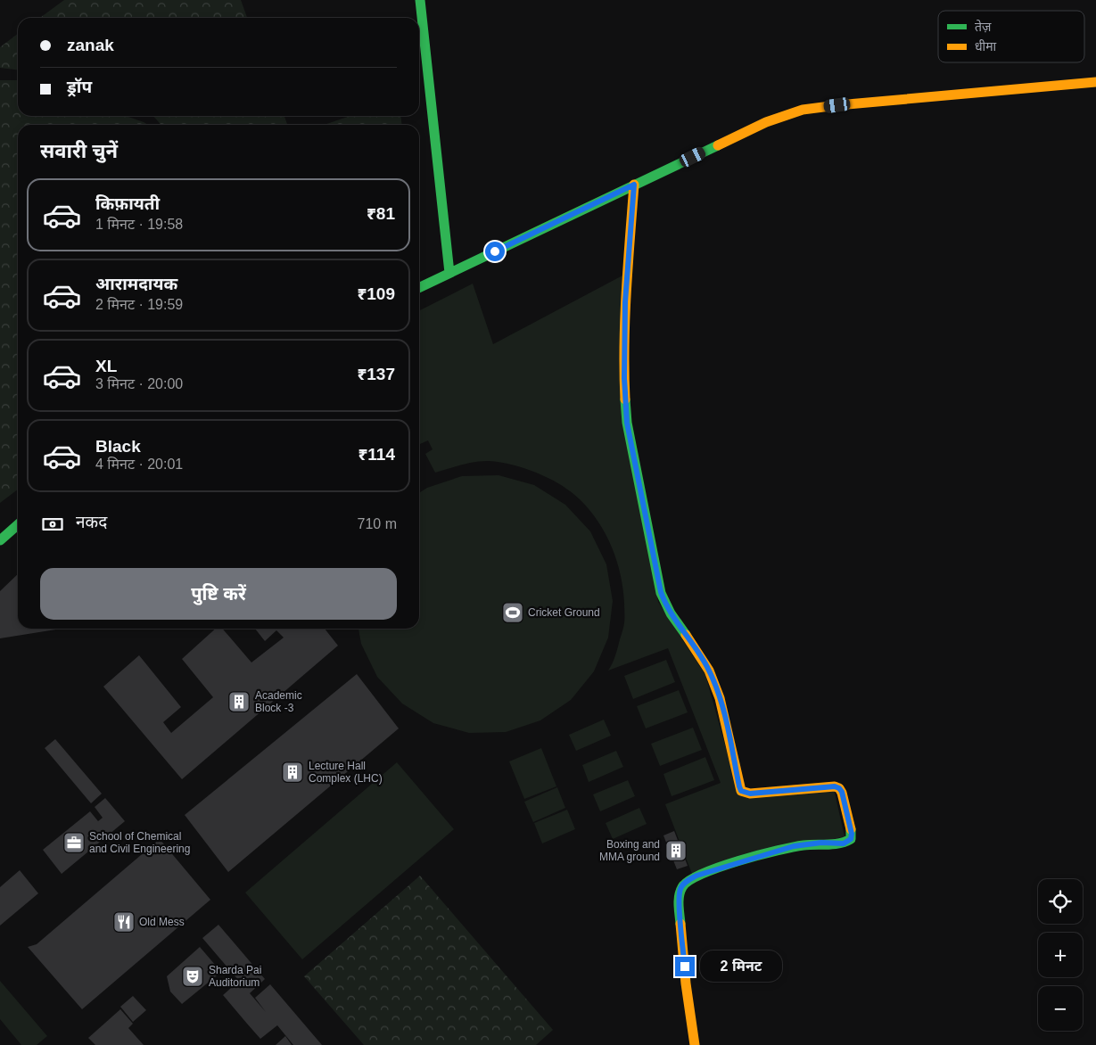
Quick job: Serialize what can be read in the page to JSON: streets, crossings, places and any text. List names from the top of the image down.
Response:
{
  "places": {
    "sports": ["Cricket Ground"],
    "building": ["Academic Block -3", "Lecture Hall Complex (LHC)", "Boxing and MMA ground"],
    "office": ["School of Chemical and Civil Engineering"],
    "restaurant": ["Old Mess"],
    "theatre": ["Sharda Pai Auditorium"]
  },
  "legend": ["तेज़", "धीमा"],
  "page": {
    "banner": ["zanak", "ड्रॉप"],
    "heading": "सवारी चुनें",
    "list": [
      {
        "name": "किफ़ायती",
        "note": "1 मिनट · 19:58",
        "value": "₹81"
      },
      {
        "name": "आरामदायक",
        "note": "2 मिनट · 19:59",
        "value": "₹109"
      },
      {
        "name": "XL",
        "note": "3 मिनट · 20:00",
        "value": "₹137"
      },
      {
        "name": "Black",
        "note": "4 मिनट · 20:01",
        "value": "₹114"
      }
    ],
    "pay": ["नकद", "710 m"],
    "buttons": "पुष्टि करें",
    "map_buttons": ["+", "−"],
    "bubble": "2 मिनट"
  }
}
